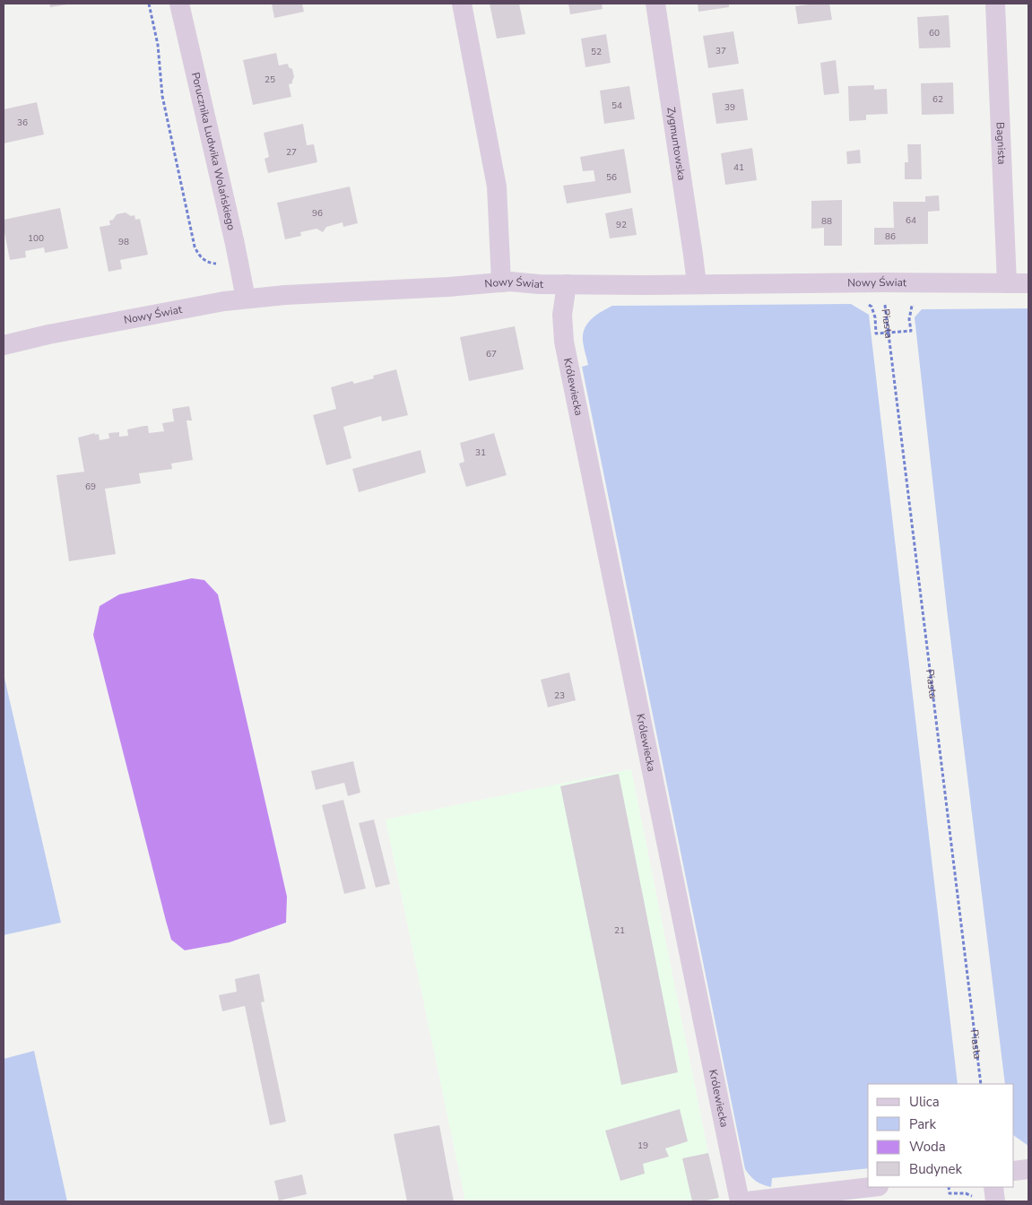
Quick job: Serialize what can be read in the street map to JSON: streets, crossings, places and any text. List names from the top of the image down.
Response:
{
  "streets": {
    "street": [
      "Zygmuntowska",
      "Bagnista",
      "Porucznika Ludwika Wolańskiego",
      "Nowy Świat",
      "Królewiecka"
    ],
    "path": ["Piasta"]
  },
  "crossings": [
    ["Zygmuntowska", "Nowy Świat"],
    ["Bagnista", "Nowy Świat"],
    ["Porucznika Ludwika Wolańskiego", "Nowy Świat"],
    ["Nowy Świat", "Piasta"],
    ["Nowy Świat", "Królewiecka"]
  ],
  "house_numbers": [
    "60",
    "37",
    "52",
    "25",
    "62",
    "54",
    "39",
    "36",
    "27",
    "41",
    "56",
    "96",
    "64",
    "88",
    "92",
    "86",
    "100",
    "98",
    "67",
    "31",
    "69",
    "23",
    "21",
    "19"
  ],
  "legend": [
    "Ulica",
    "Park",
    "Woda",
    "Budynek"
  ]
}
